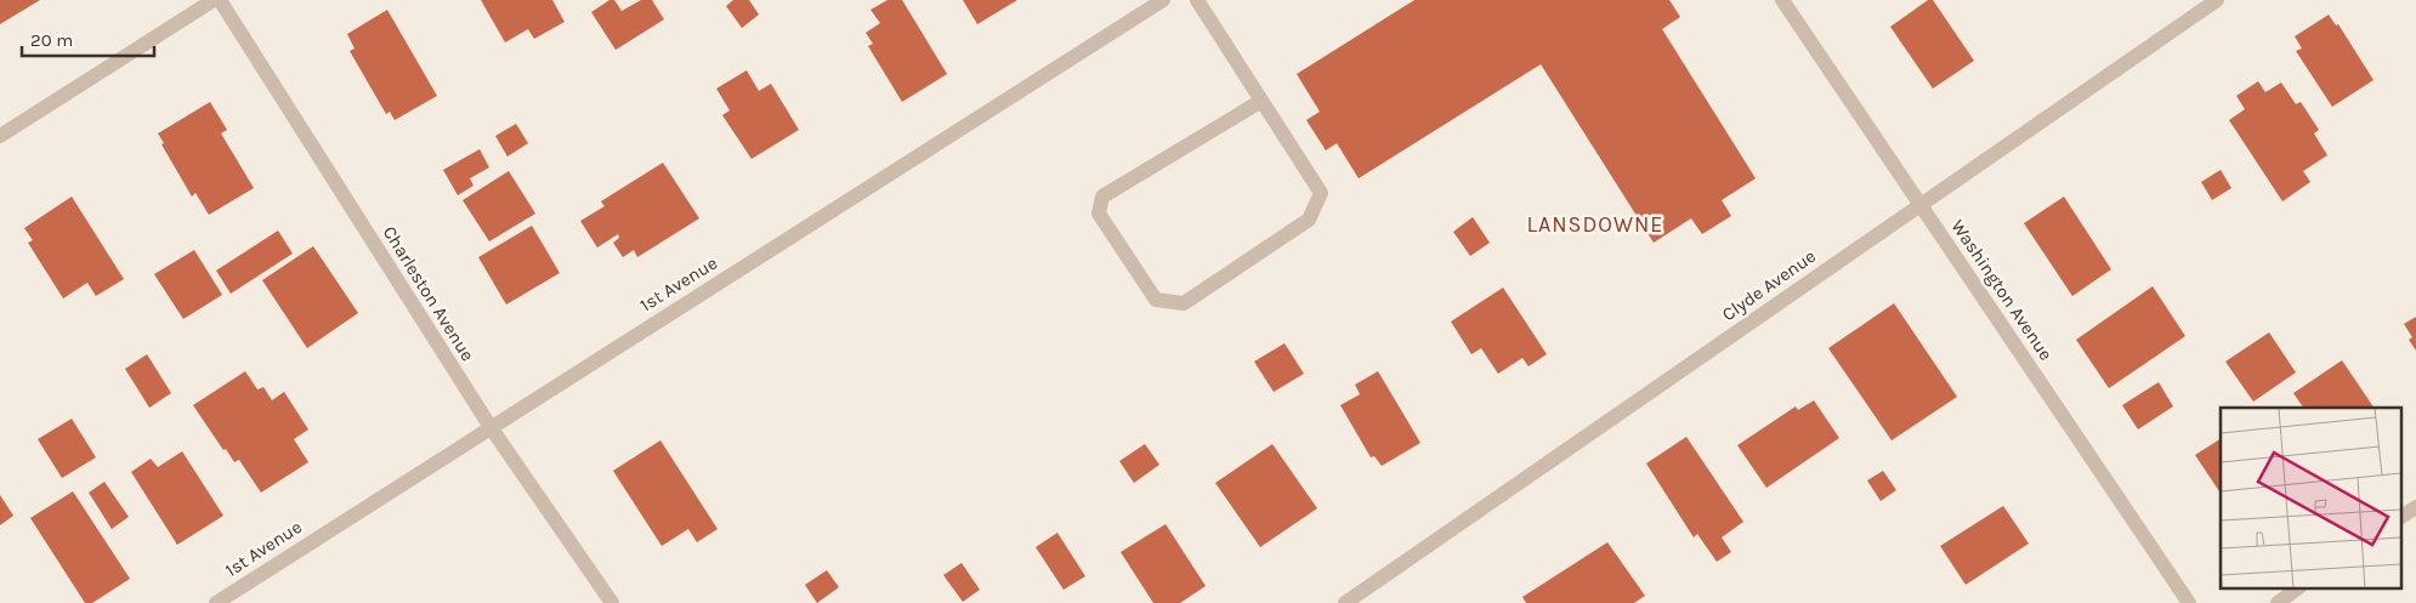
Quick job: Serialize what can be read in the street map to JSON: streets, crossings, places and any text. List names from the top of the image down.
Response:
{
  "streets": {
    "street": [
      "1st Avenue",
      "Clyde Avenue",
      "Washington Avenue",
      "Charleston Avenue"
    ]
  },
  "crossings": [
    ["1st Avenue", "Charleston Avenue"],
    ["Clyde Avenue", "Washington Avenue"]
  ],
  "districts": ["LANSDOWNE"],
  "scale_bar": "20 m"
}
